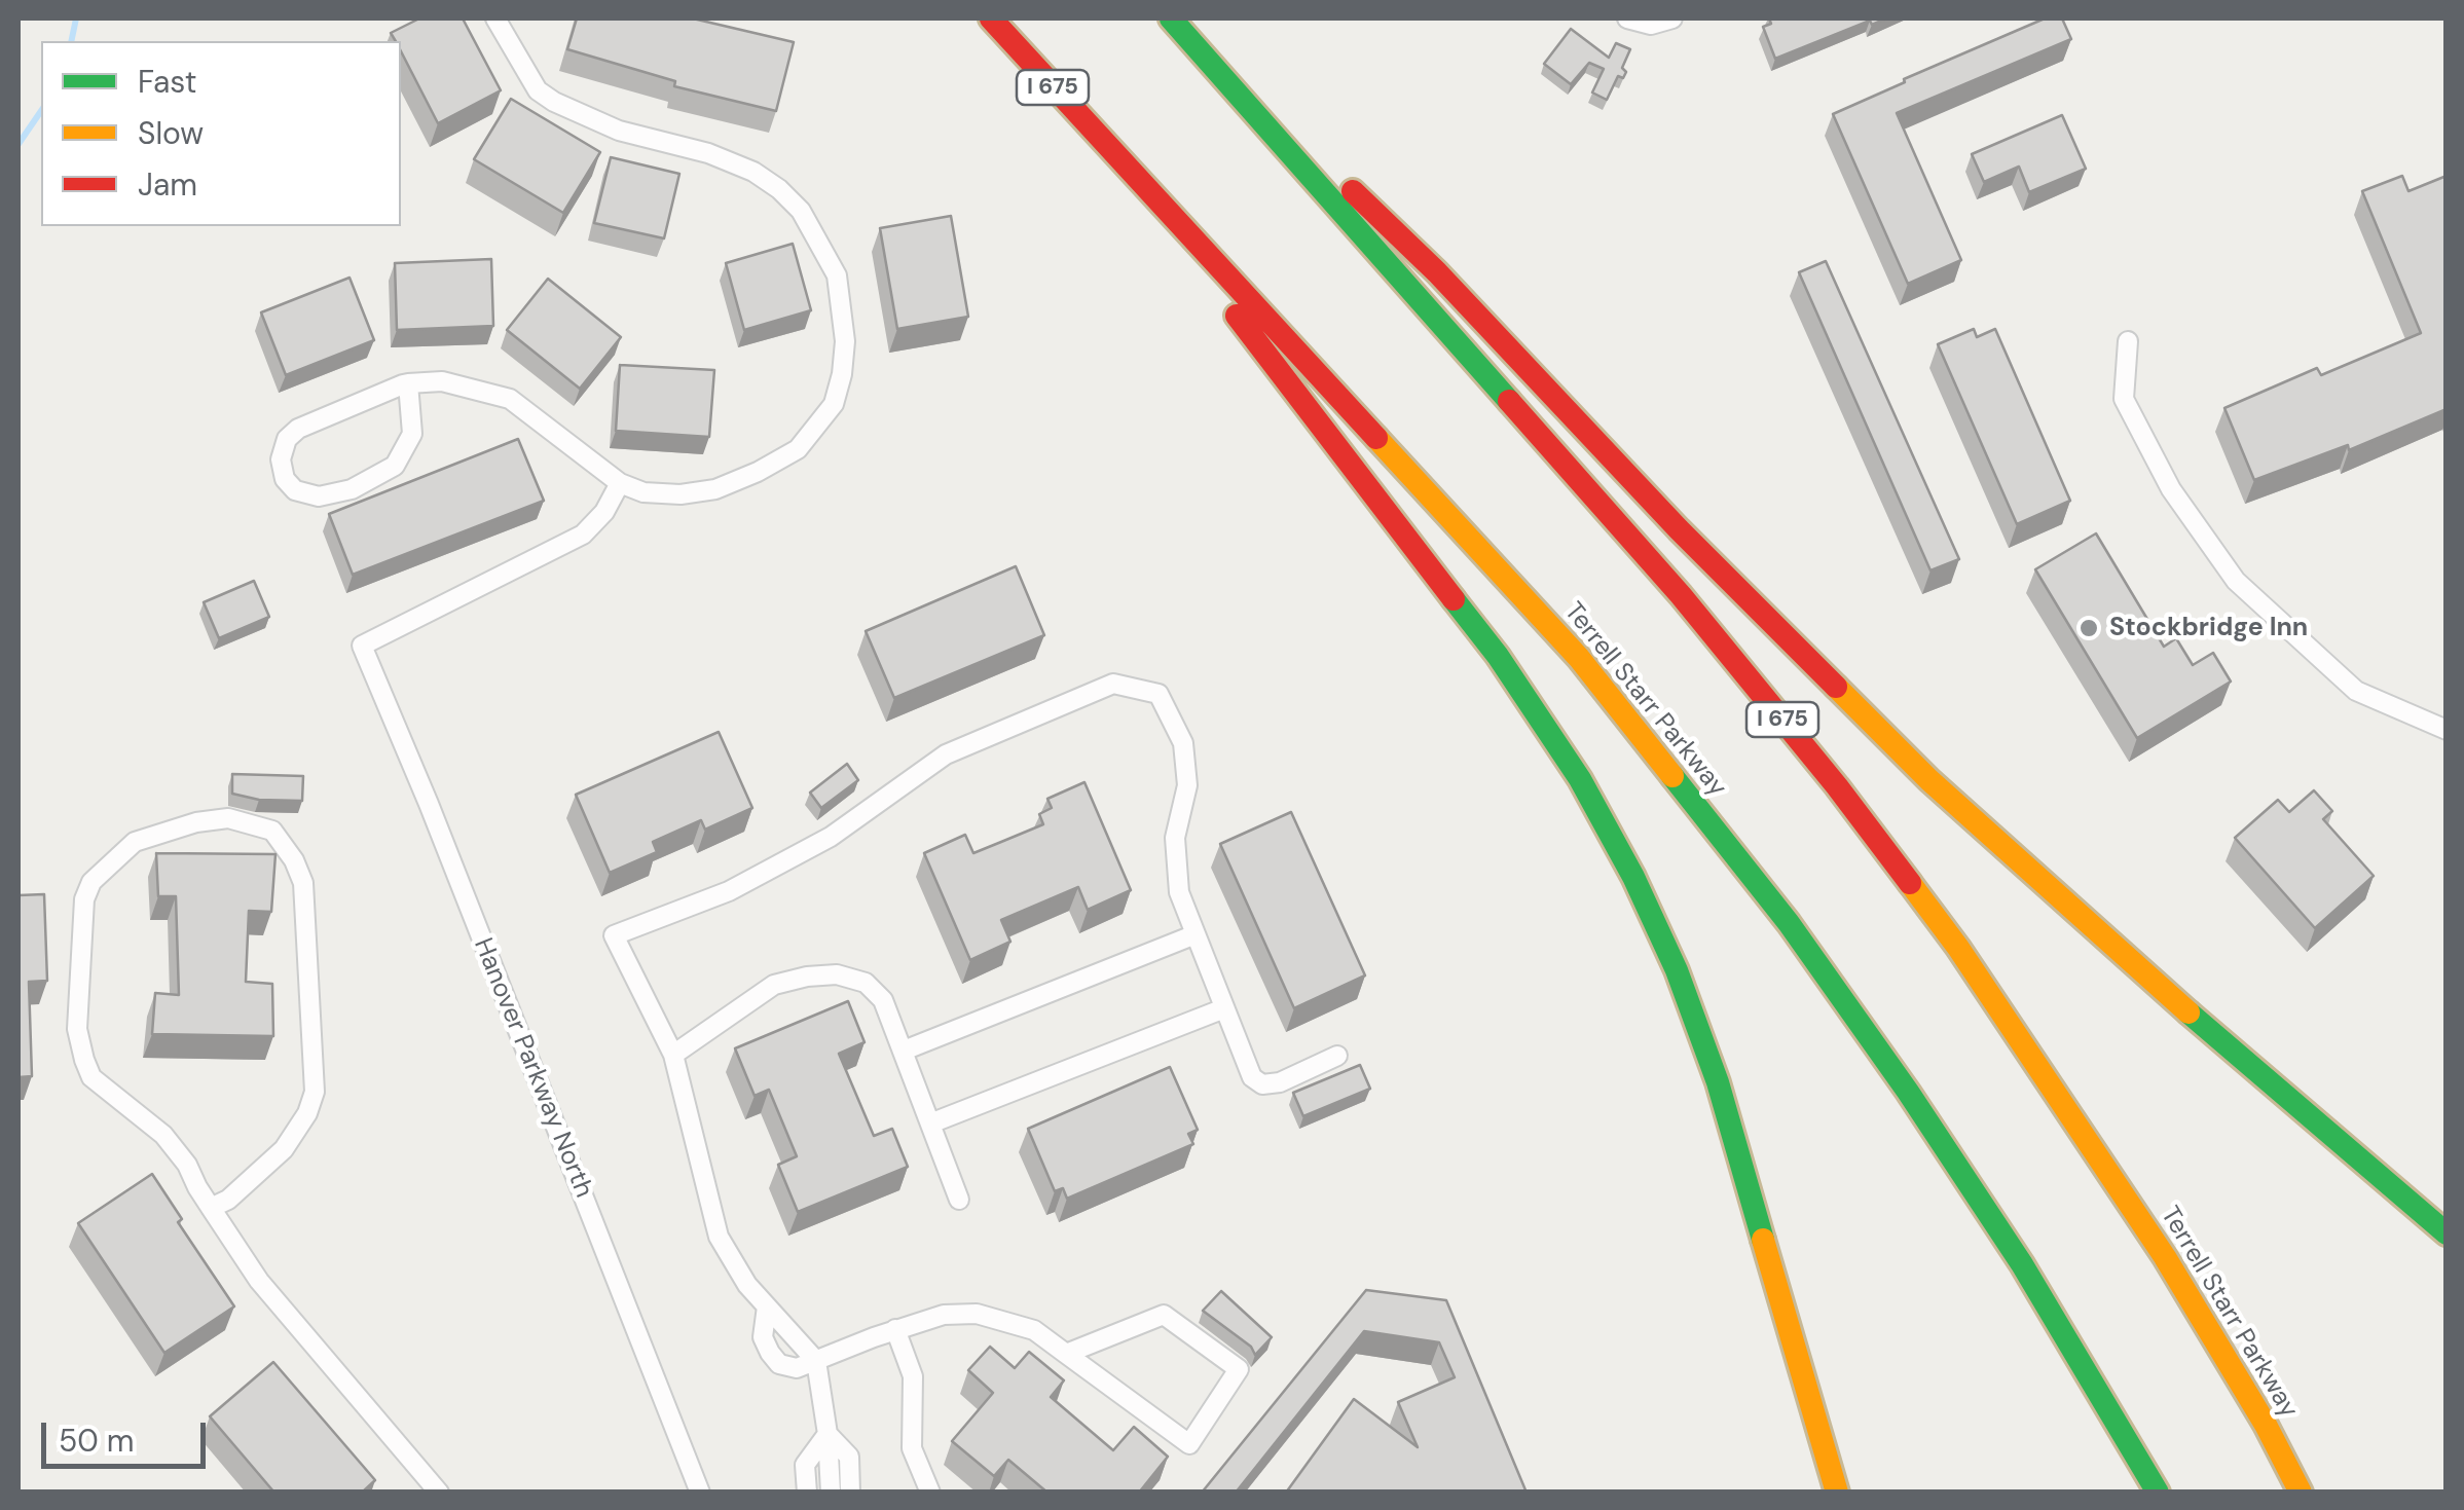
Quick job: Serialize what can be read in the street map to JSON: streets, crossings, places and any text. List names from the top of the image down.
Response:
{
  "streets": {
    "highway": ["I 675", "Terrell Starr Parkway"],
    "street": ["Hanover Parkway North"]
  },
  "places": ["Stockbridge Inn"],
  "legend": ["Fast", "Slow", "Jam"],
  "scale_bar": "50 m"
}
